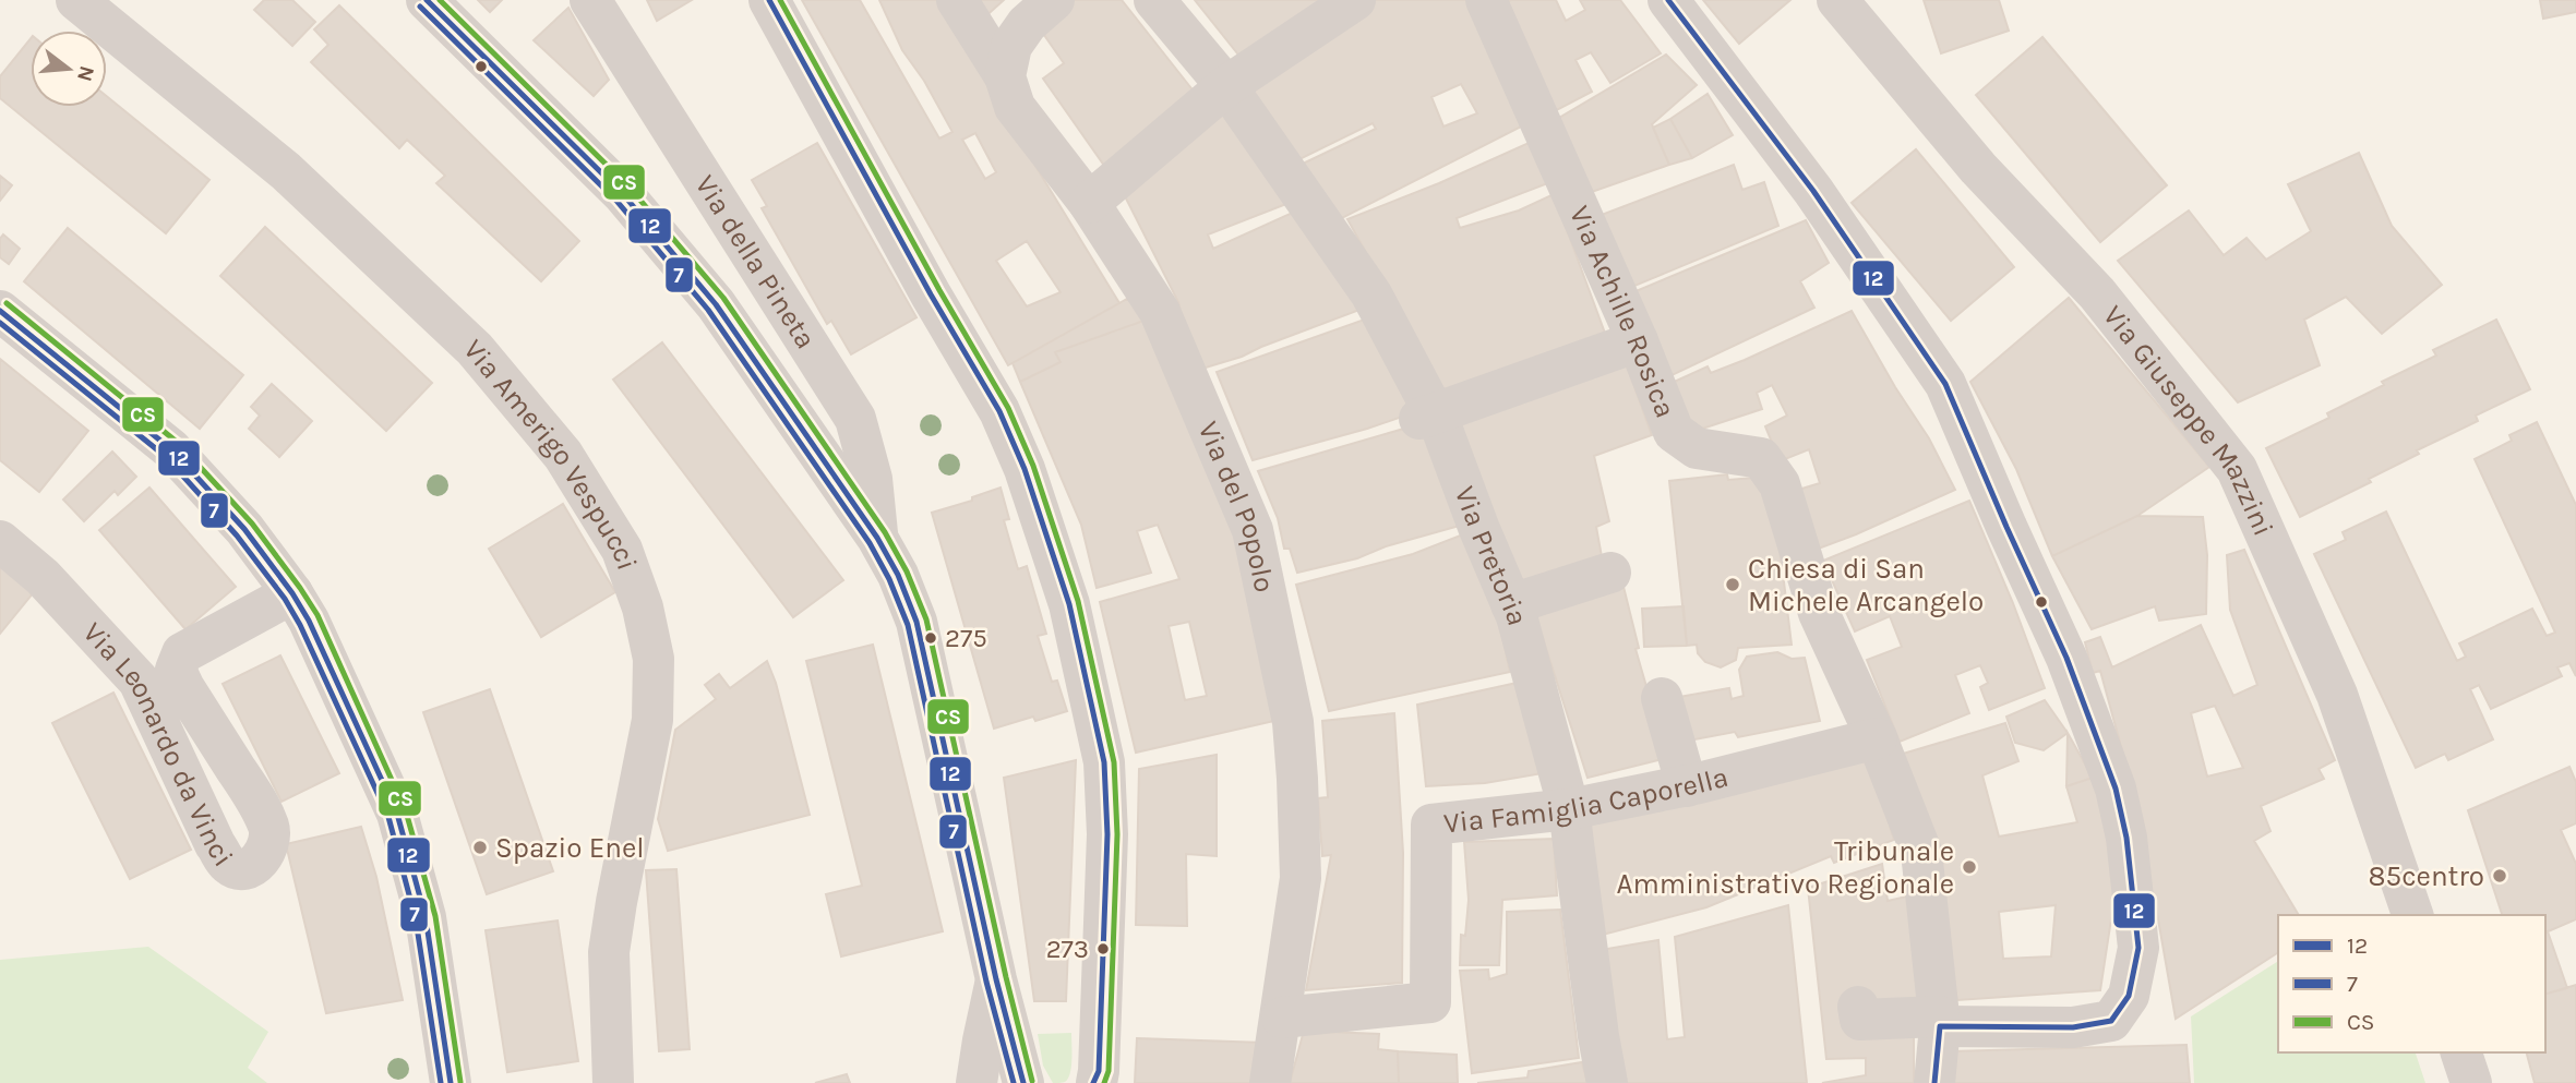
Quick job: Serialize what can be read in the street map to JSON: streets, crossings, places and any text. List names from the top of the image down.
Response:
{
  "streets": {
    "street": [
      "Via della Pineta",
      "Via Achille Rosica",
      "Via Giuseppe Mazzini",
      "Via Amerigo Vespucci",
      "Via del Popolo",
      "Via Pretoria",
      "Via Leonardo da Vinci",
      "Via Famiglia Caporella"
    ]
  },
  "crossings": [
    ["Via Achille Rosica", "Via Famiglia Caporella"],
    ["Via del Popolo", "Via Famiglia Caporella"],
    ["Via Pretoria", "Via Famiglia Caporella"]
  ],
  "places": [
    "Chiesa di San Michele Arcangelo",
    "275",
    "Spazio Enel",
    "Tribunale Amministrativo Regionale",
    "85centro",
    "273"
  ],
  "lines": ["transit line 12", "transit line CS", "transit line 7"],
  "legend": ["12", "7", "CS"],
  "north": "right"
}
